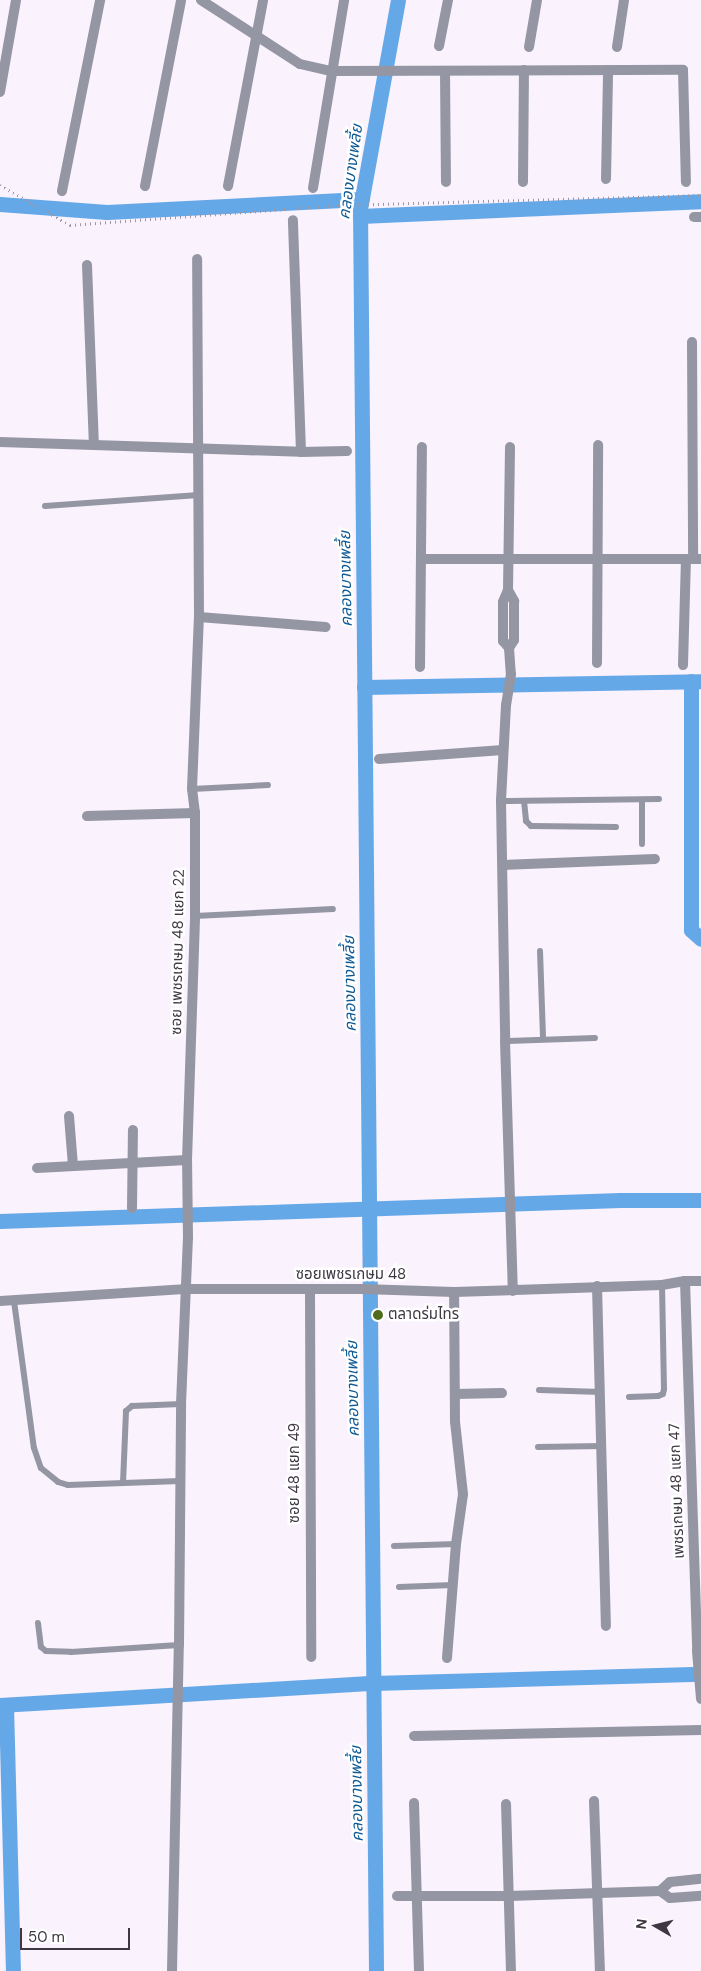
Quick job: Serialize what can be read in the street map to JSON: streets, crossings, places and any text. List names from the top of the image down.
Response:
{
  "streets": {
    "street": [
      "ซอย เพชรเกษม 48 แยก 22",
      "ซอยเพชรเกษม 48",
      "ซอย 48 แยก 49",
      "เพชรเกษม 48 แยก 47"
    ]
  },
  "crossings": [
    ["ซอย เพชรเกษม 48 แยก 22", "ซอยเพชรเกษม 48"],
    ["ซอยเพชรเกษม 48", "ซอย 48 แยก 49"],
    ["ซอยเพชรเกษม 48", "เพชรเกษม 48 แยก 47"]
  ],
  "water": ["คลองบางเพลี้ย"],
  "places": ["ตลาดร่มไทร"],
  "scale_bar": "50 m",
  "north": "left"
}
